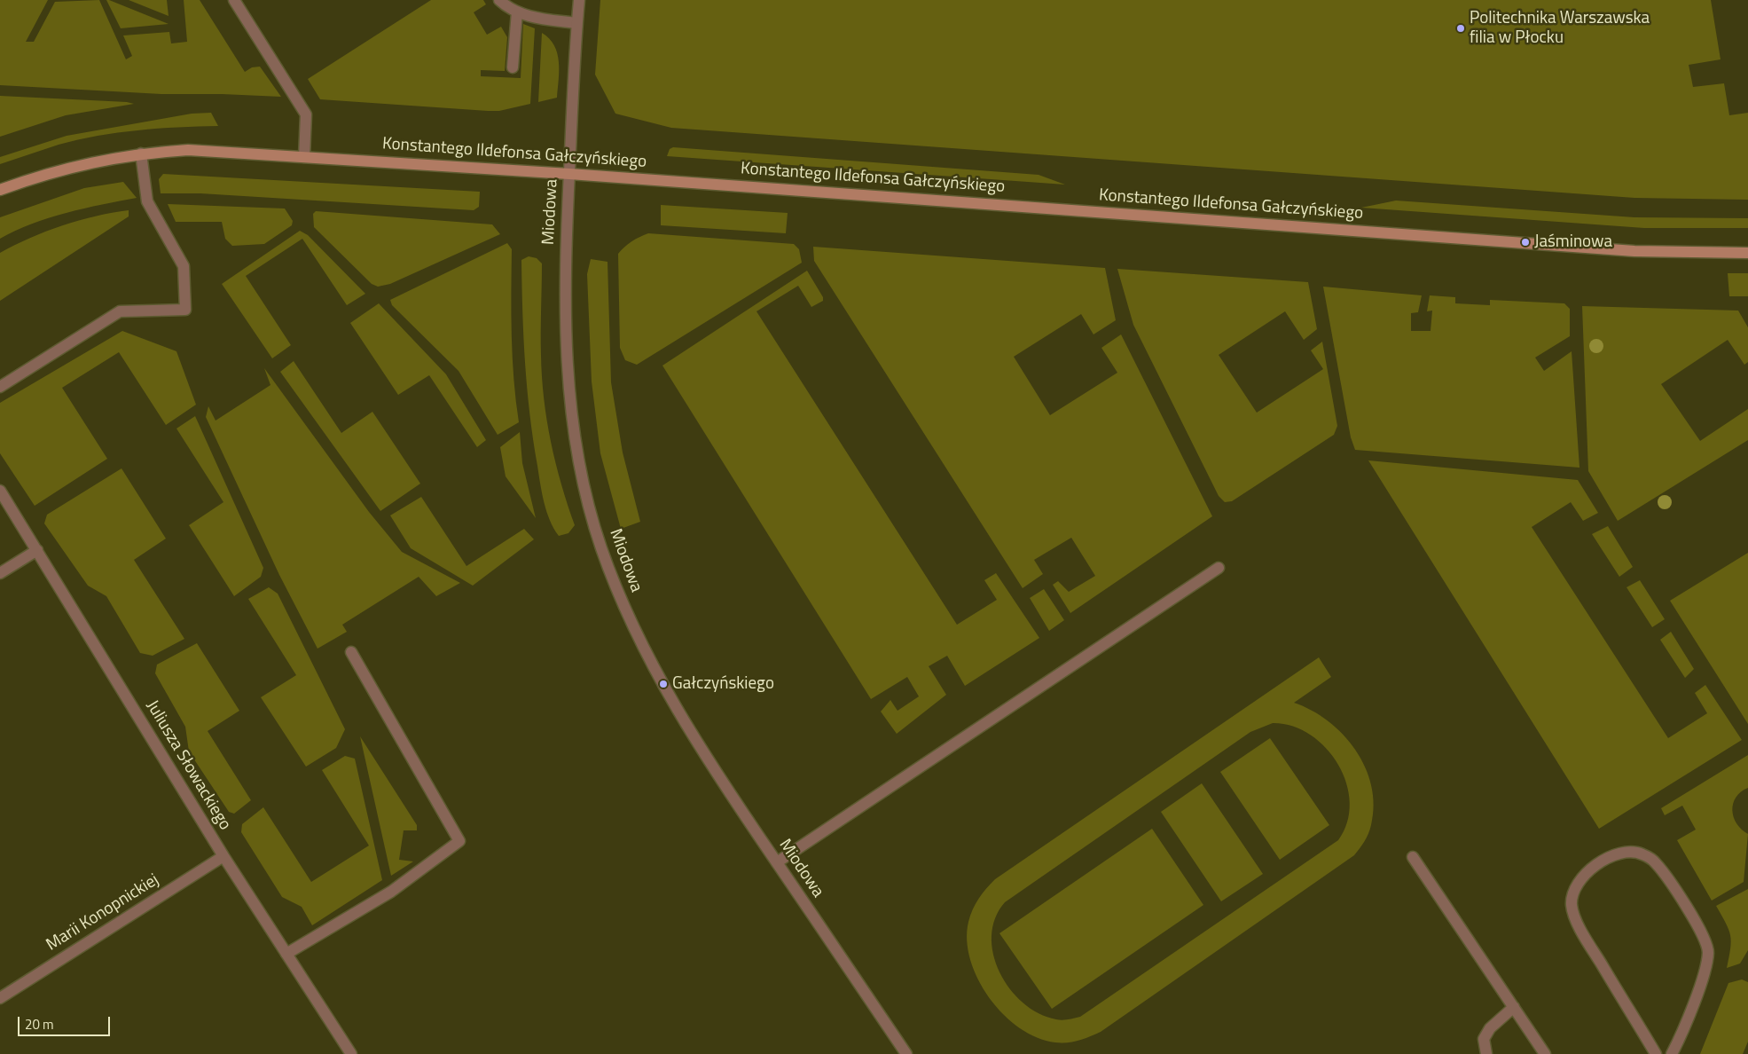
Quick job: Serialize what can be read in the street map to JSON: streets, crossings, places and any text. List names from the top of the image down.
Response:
{
  "streets": {
    "street": [
      "Konstantego Ildefonsa Gałczyńskiego",
      "Miodowa",
      "Juliusza Słowackiego",
      "Marii Konopnickiej"
    ]
  },
  "crossings": [
    ["Konstantego Ildefonsa Gałczyńskiego", "Miodowa"],
    ["Juliusza Słowackiego", "Marii Konopnickiej"]
  ],
  "places": ["Politechnika Warszawska filia w Płocku", "Jaśminowa", "Gałczyńskiego"],
  "scale_bar": "20 m"
}
